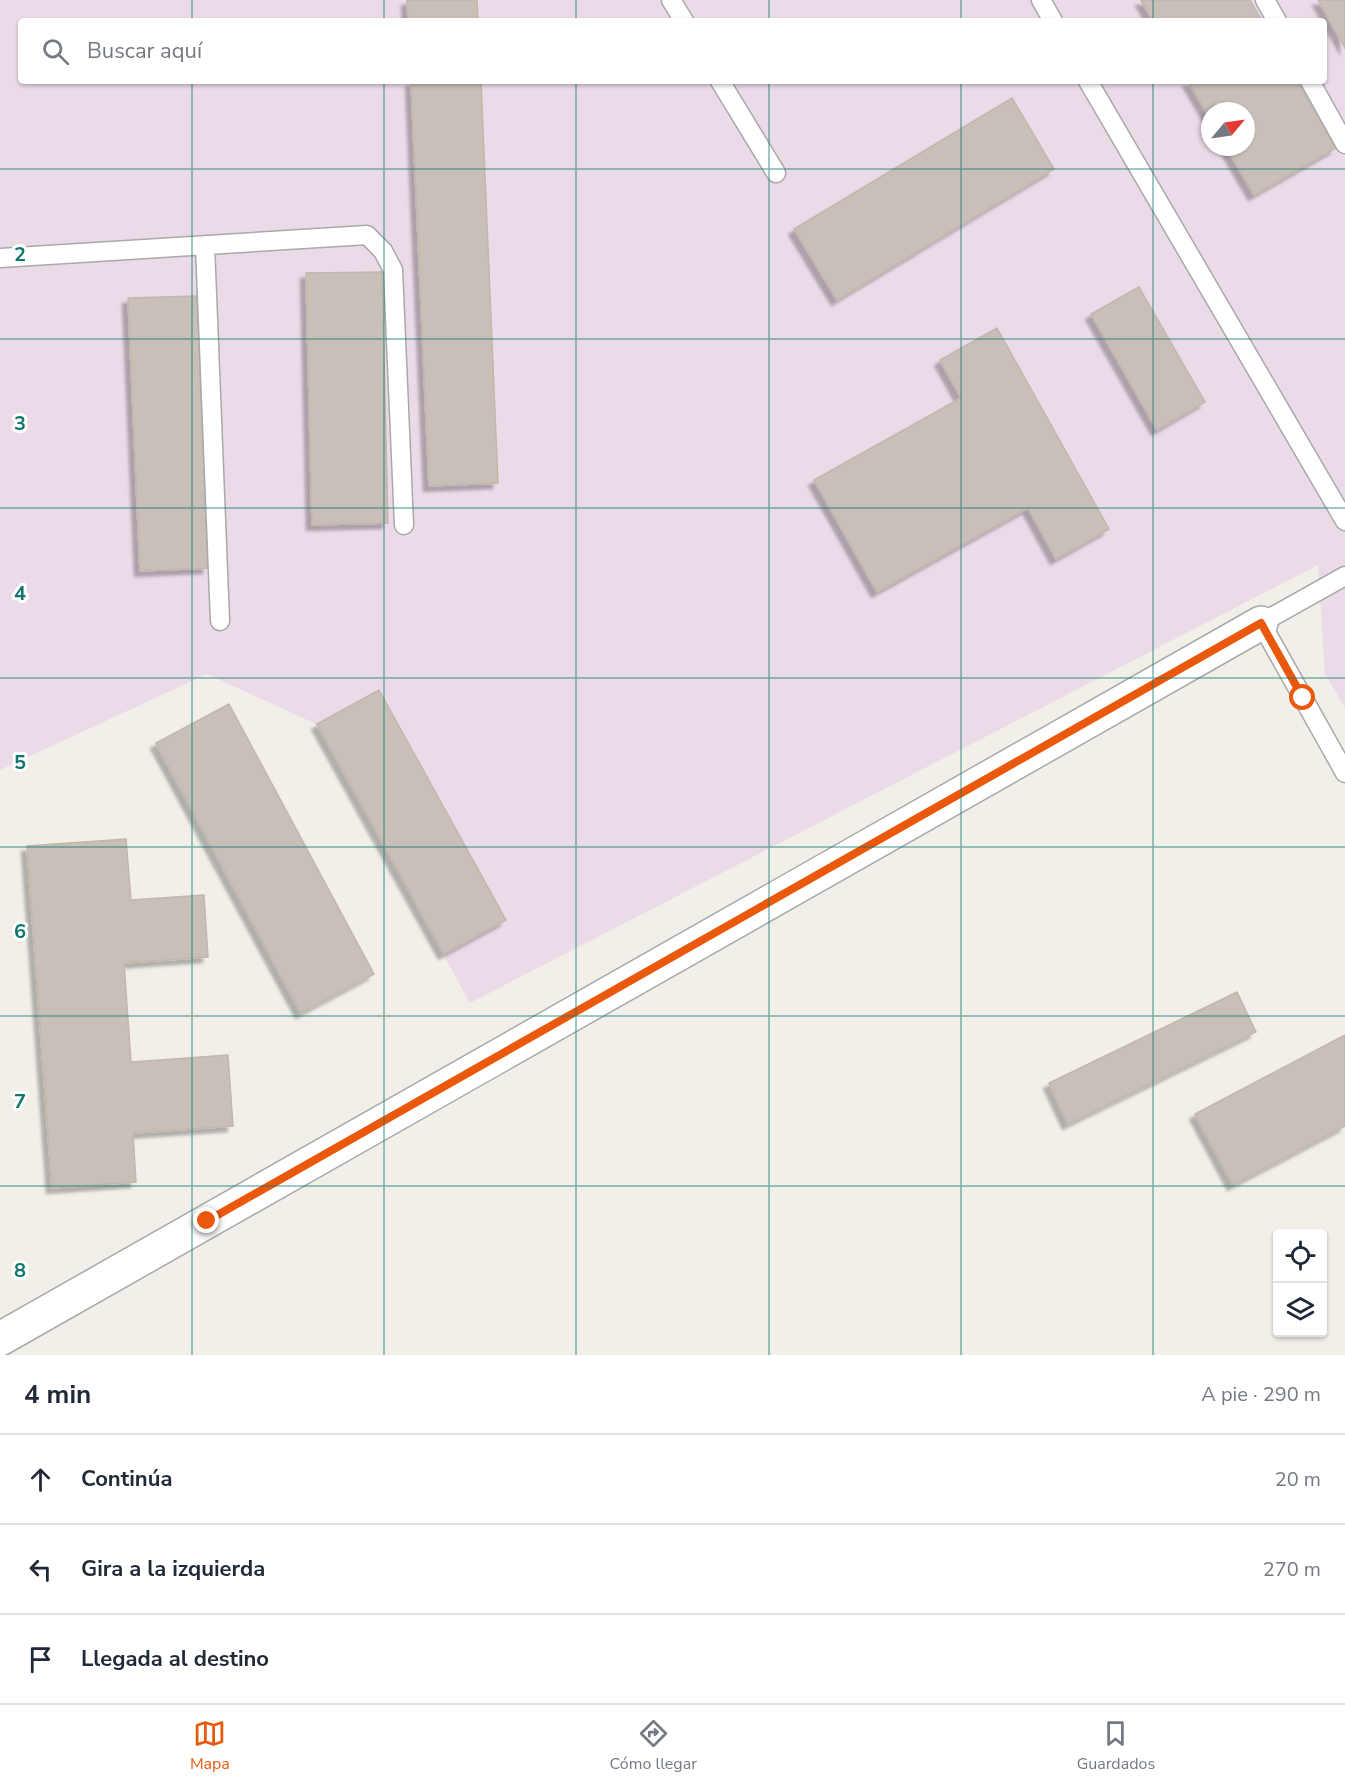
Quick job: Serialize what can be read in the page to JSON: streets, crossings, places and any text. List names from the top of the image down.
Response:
{
  "north": "top right",
  "page": {
    "search": "Buscar aquí",
    "heading": ["4 min", "A pie · 290 m"],
    "list": [
      ["Continúa", "20 m"],
      ["Gira a la izquierda", "270 m"],
      "Llegada al destino"
    ],
    "nav": ["Mapa", "Cómo llegar", "Guardados"]
  },
  "grid": {
    "rows": [
      "2",
      "3",
      "4",
      "5",
      "6",
      "7",
      "8"
    ]
  }
}
